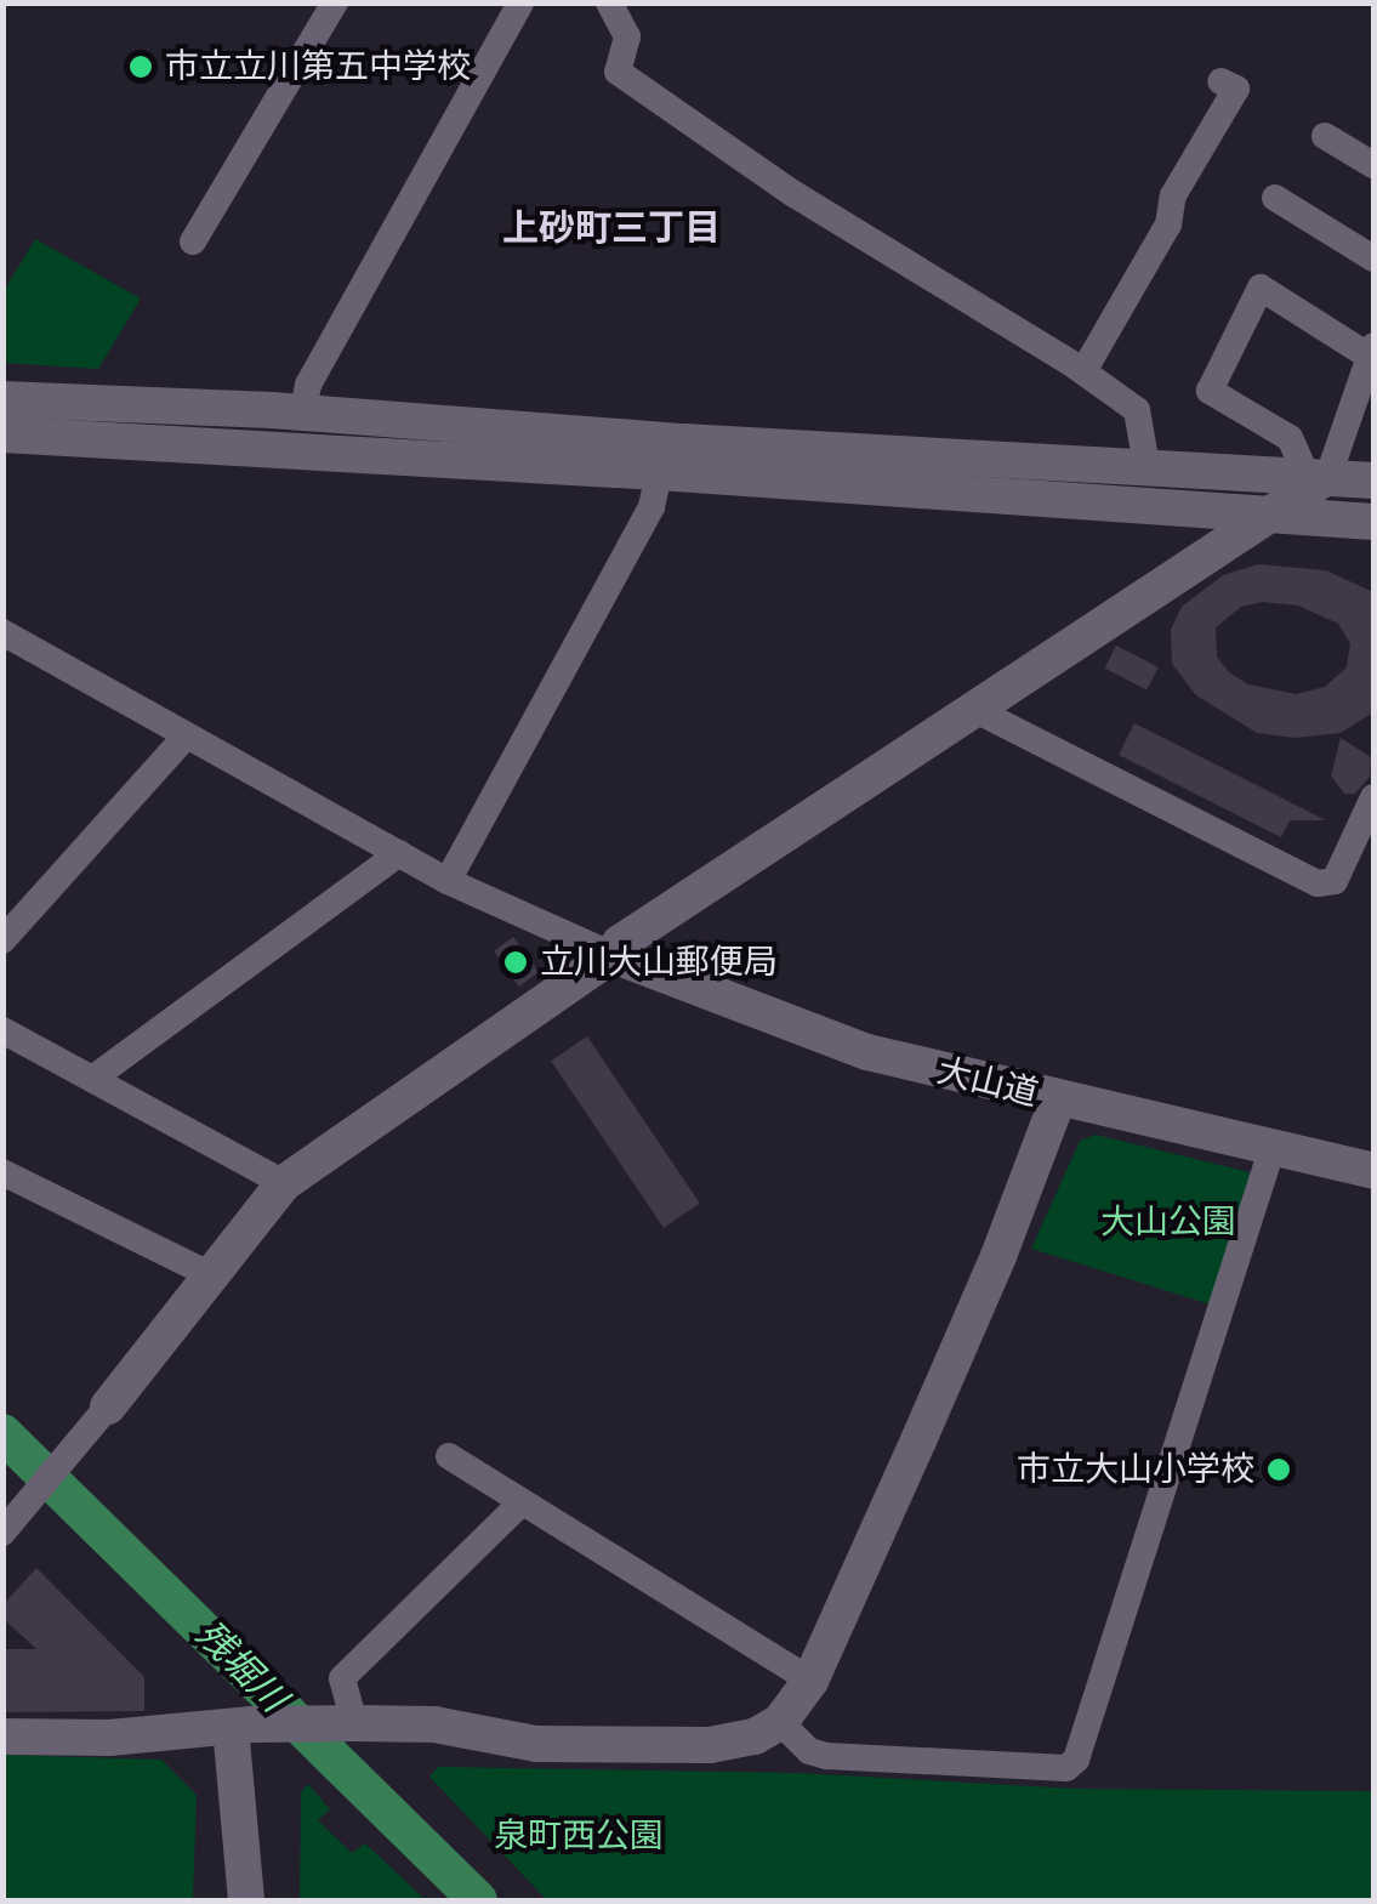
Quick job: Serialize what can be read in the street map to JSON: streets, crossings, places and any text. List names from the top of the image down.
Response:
{
  "streets": {
    "street": ["大山道"]
  },
  "districts": ["上砂町三丁目"],
  "water": ["残堀川"],
  "parks": ["大山公園", "泉町西公園"],
  "places": ["市立立川第五中学校", "立川大山郵便局", "市立大山小学校"]
}
